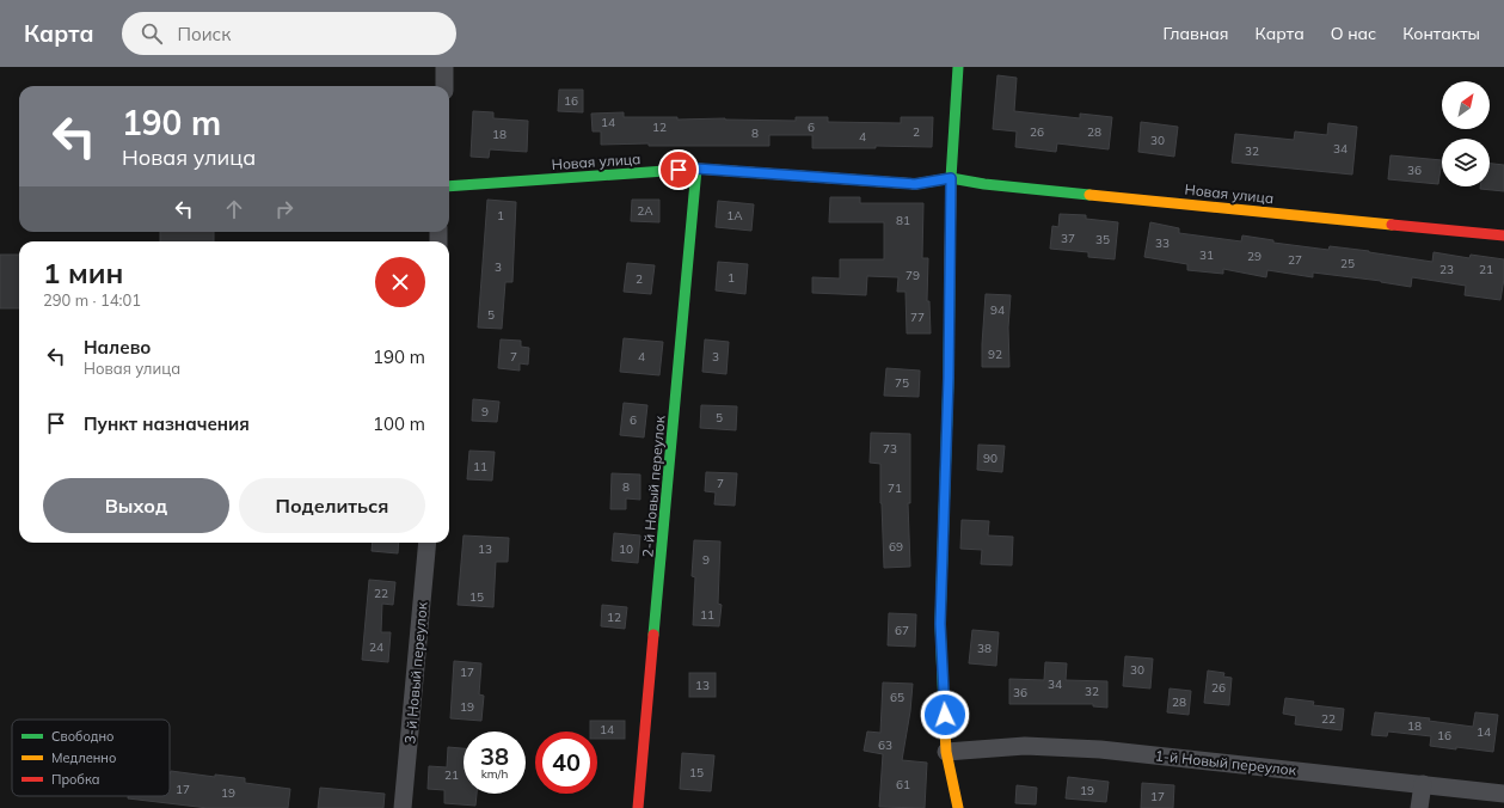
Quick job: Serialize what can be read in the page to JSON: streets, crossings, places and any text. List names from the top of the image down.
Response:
{
  "streets": {
    "street": [
      "Новая улица",
      "2-й Новый переулок",
      "3-й Новый переулок",
      "1-й Новый переулок"
    ]
  },
  "crossings": [
    ["Новая улица", "2-й Новый переулок"]
  ],
  "house_numbers": [
    "16",
    "14",
    "12",
    "6",
    "2",
    "26",
    "28",
    "8",
    "18",
    "4",
    "30",
    "34",
    "32",
    "36",
    "2А",
    "1",
    "1А",
    "81",
    "37",
    "35",
    "33",
    "31",
    "29",
    "27",
    "25",
    "3",
    "23",
    "21",
    "79",
    "1",
    "2",
    "94",
    "5",
    "77",
    "92",
    "7",
    "4",
    "3",
    "75",
    "9",
    "5",
    "6",
    "73",
    "90",
    "11",
    "7",
    "8",
    "71",
    "69",
    "13",
    "10",
    "9",
    "22",
    "15",
    "11",
    "12",
    "67",
    "24",
    "38",
    "30",
    "17",
    "34",
    "13",
    "26",
    "32",
    "36",
    "65",
    "28",
    "19",
    "22",
    "18",
    "14",
    "14",
    "16",
    "63",
    "15",
    "21",
    "61",
    "17",
    "19",
    "19",
    "17"
  ],
  "legend": ["Свободно", "Медленно", "Пробка"],
  "north": "top right",
  "page": {
    "header": "Карта",
    "search": "Поиск",
    "nav": [
      "Главная",
      "Карта",
      "О нас",
      "Контакты"
    ],
    "turn": ["190 m", "Новая улица"],
    "heading": ["1 мин", "290 m · 14:01"],
    "list": [
      {
        "name": "Налево",
        "note": "Новая улица",
        "value": "190 m"
      },
      {
        "name": "Пункт назначения",
        "value": "100 m"
      }
    ],
    "buttons": ["Выход", "Поделиться"],
    "speed": "38 km/h",
    "limit": "40"
  }
}
